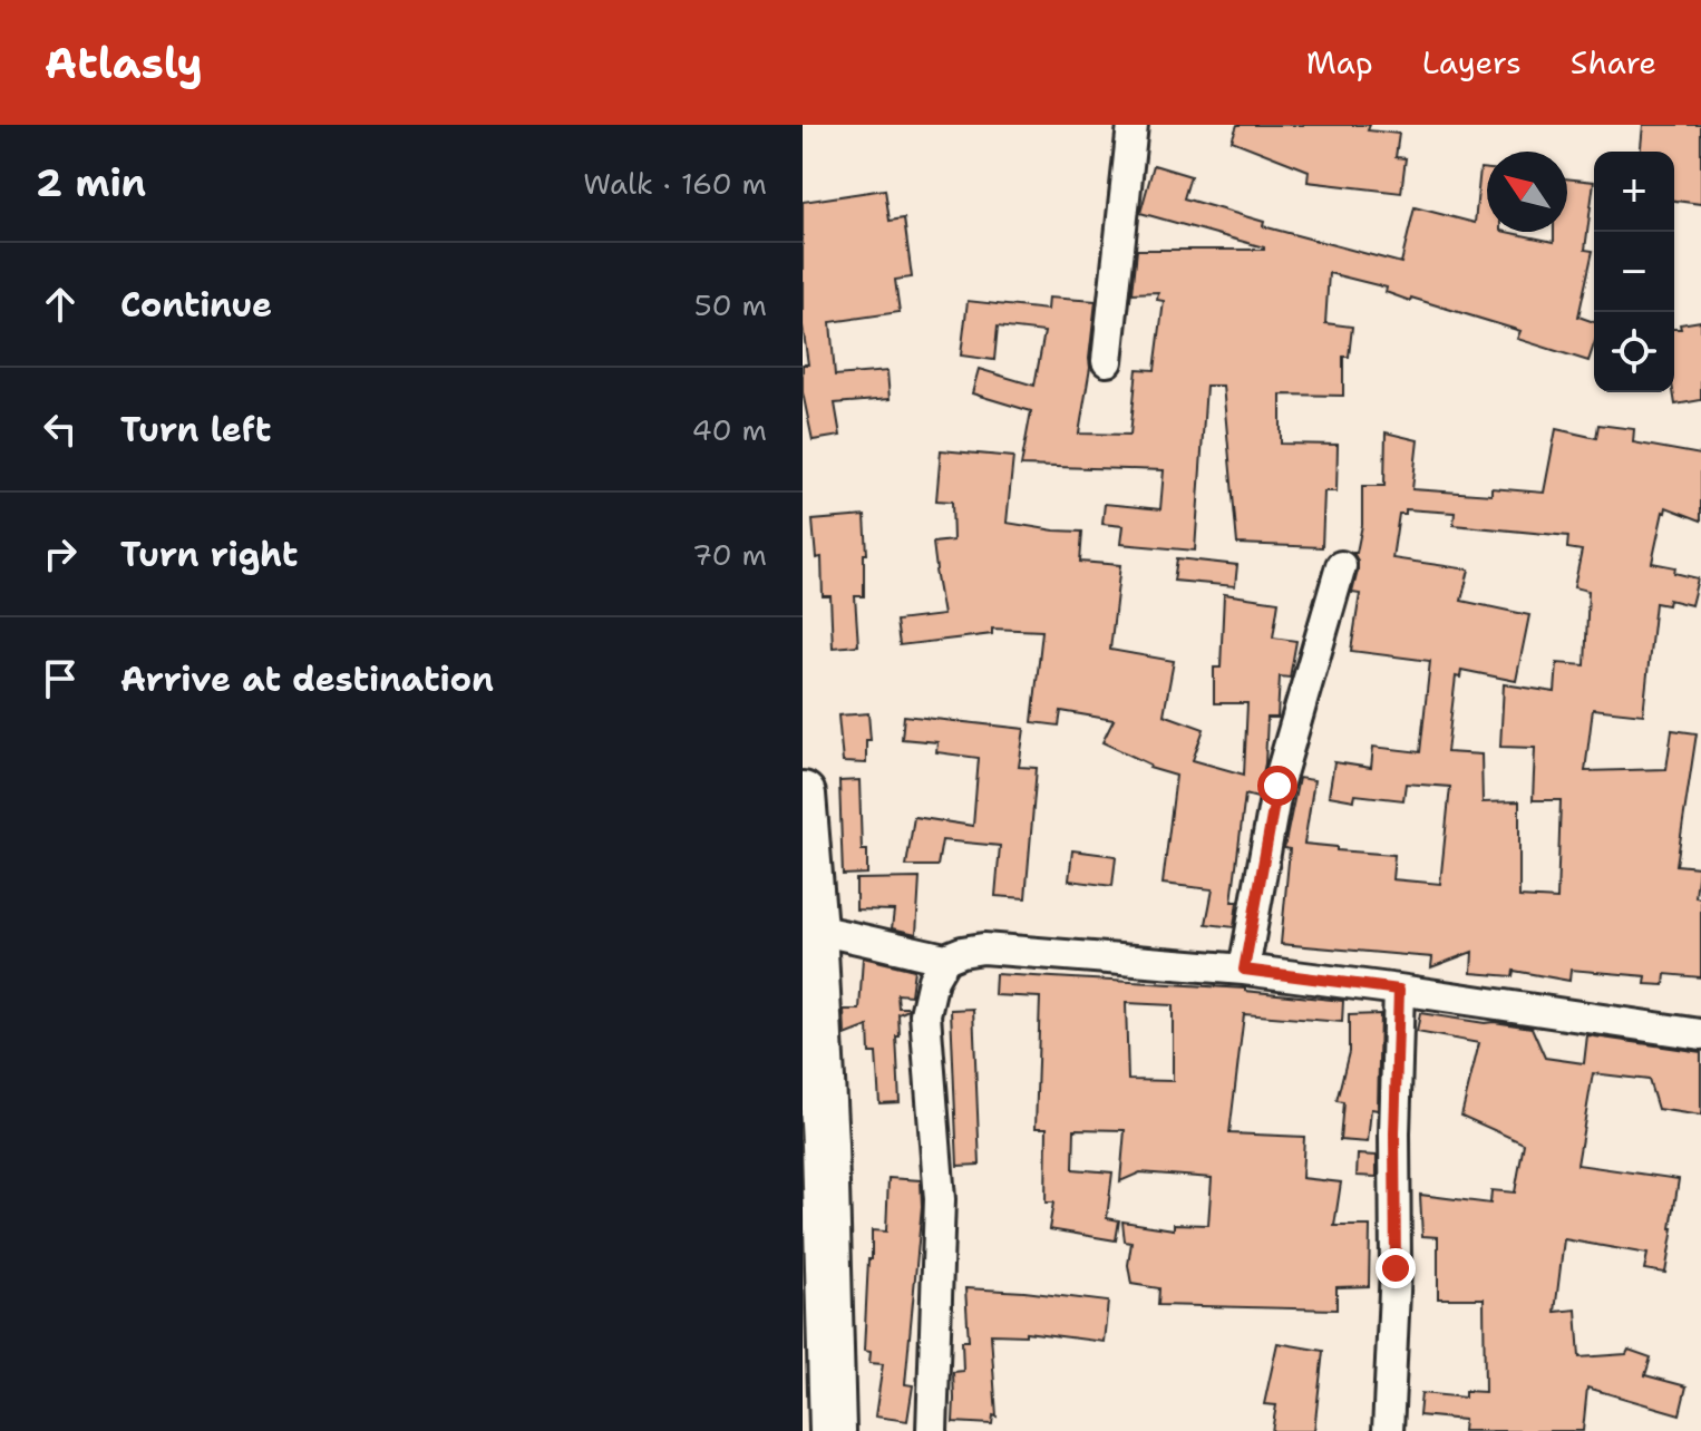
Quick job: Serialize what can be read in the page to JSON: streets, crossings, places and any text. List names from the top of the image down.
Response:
{
  "north": "top left",
  "page": {
    "header": "Atlasly",
    "nav": ["Map", "Layers", "Share"],
    "heading": ["2 min", "Walk · 160 m"],
    "map_buttons": ["+", "−"],
    "list": [
      ["Continue", "50 m"],
      ["Turn left", "40 m"],
      ["Turn right", "70 m"],
      "Arrive at destination"
    ]
  }
}
